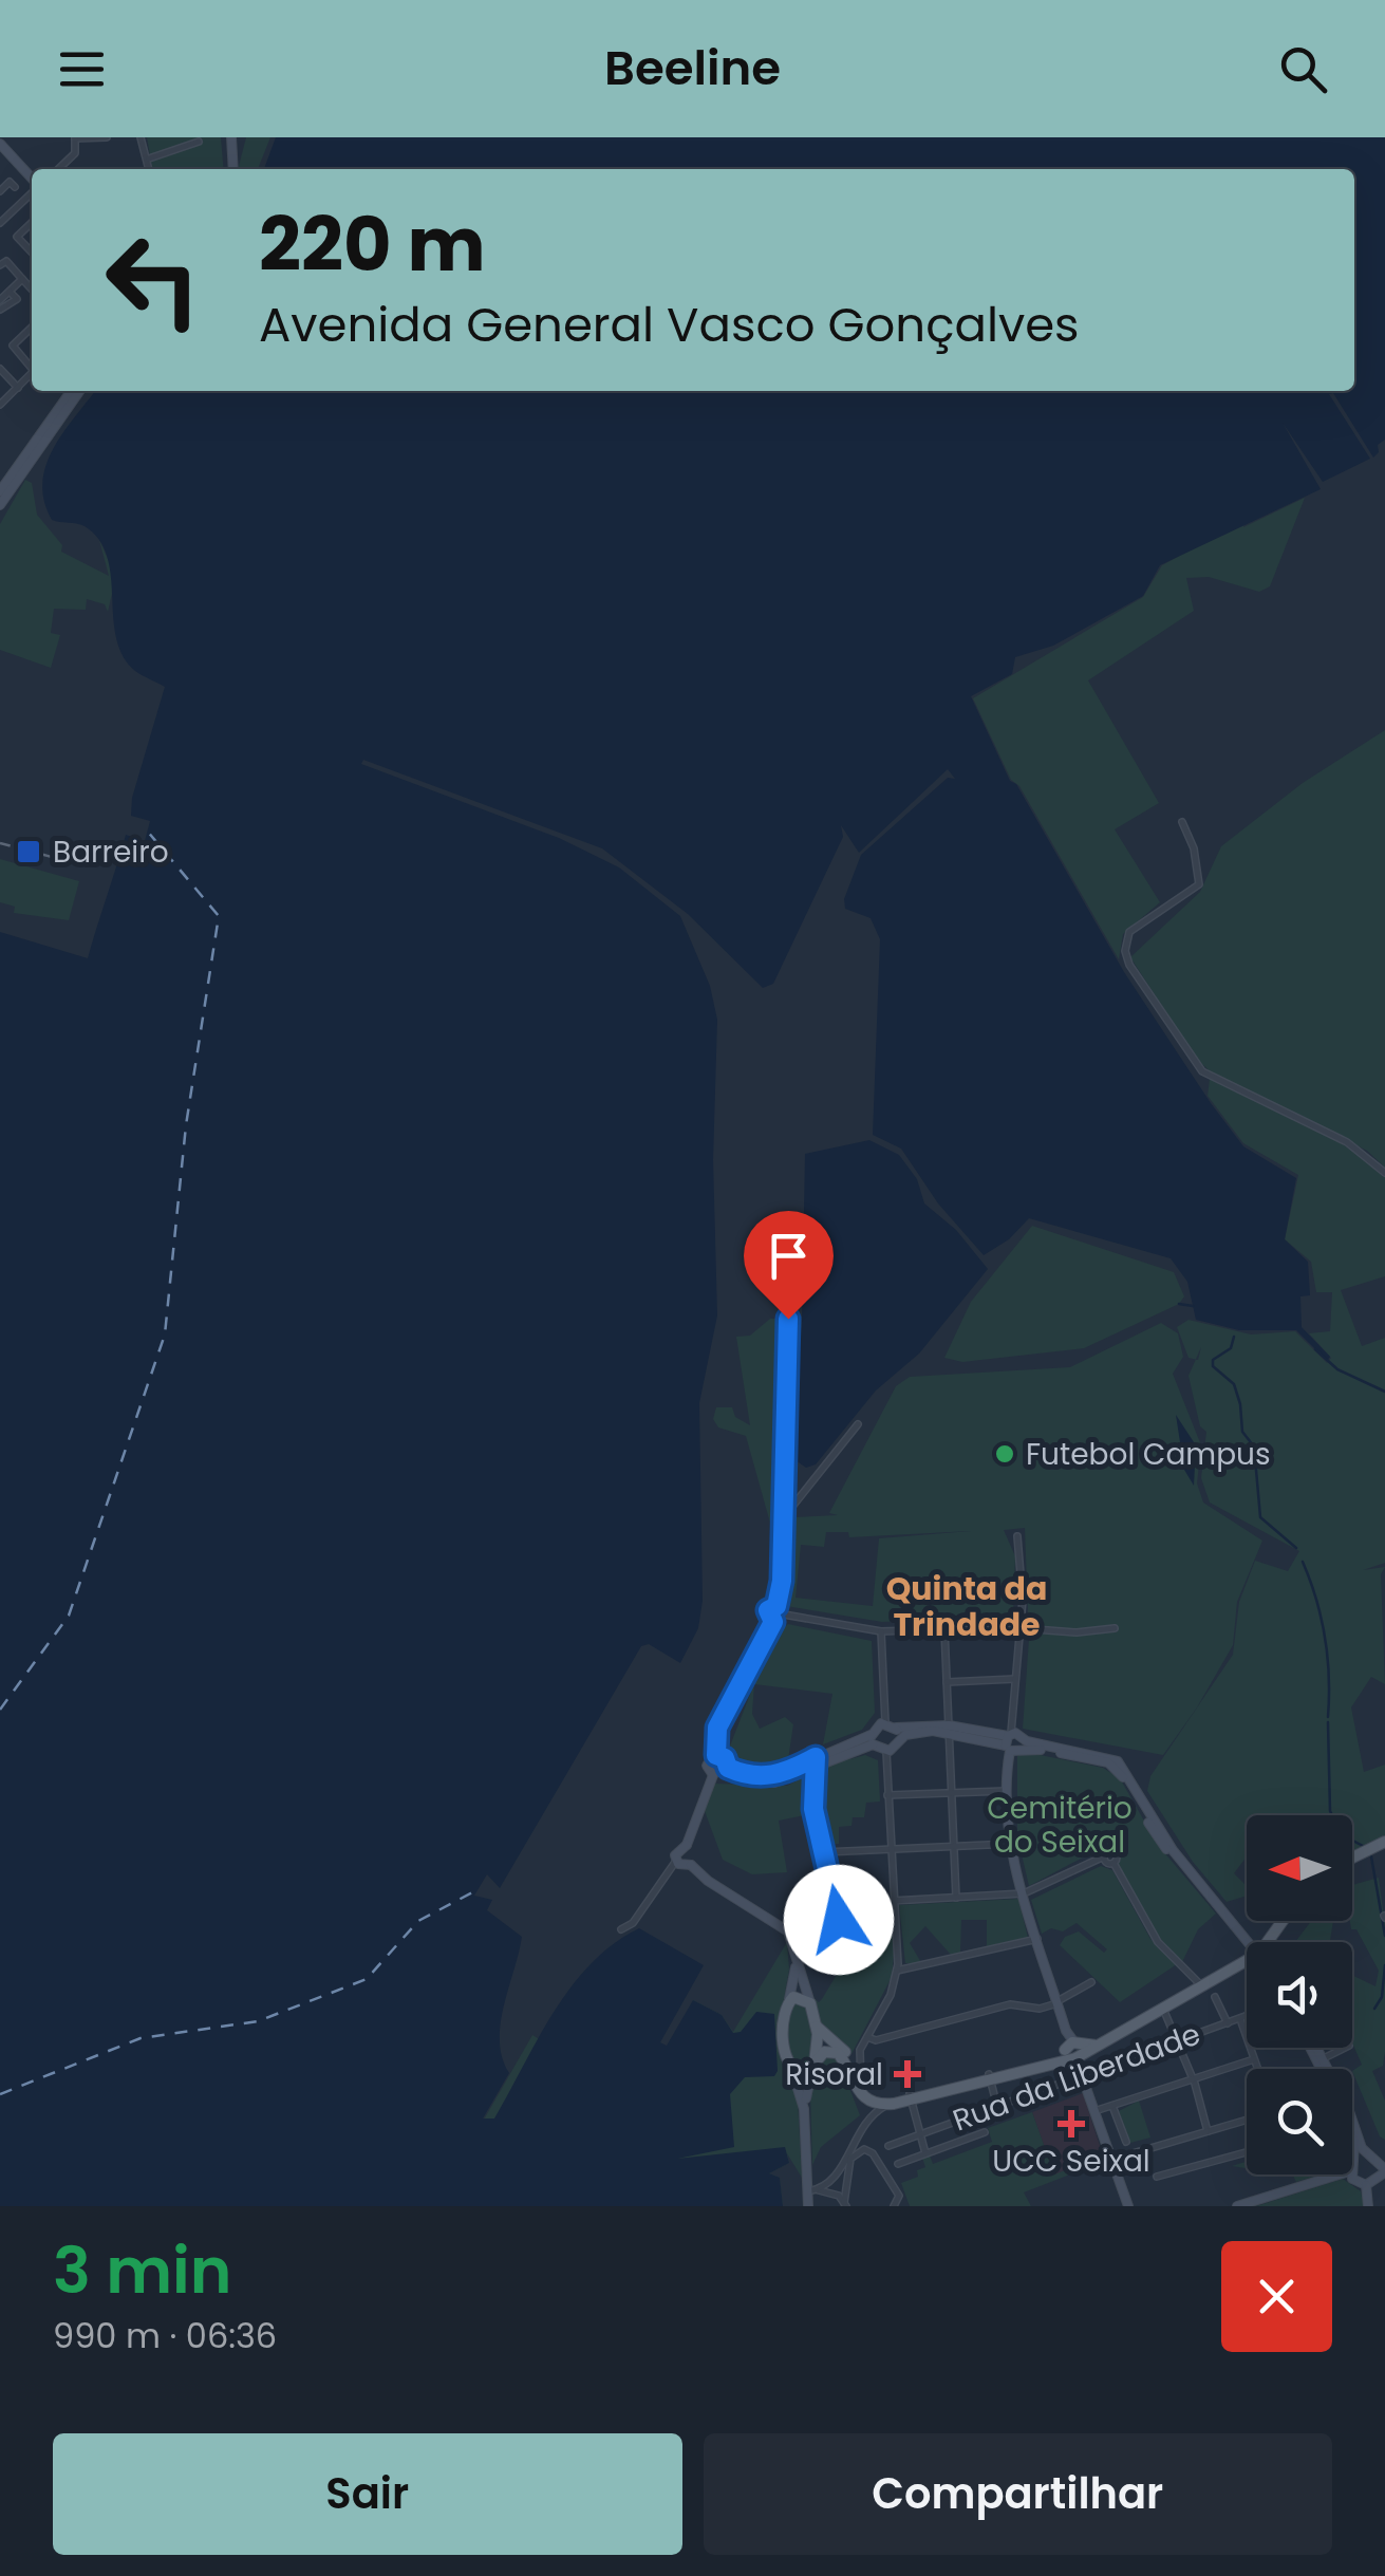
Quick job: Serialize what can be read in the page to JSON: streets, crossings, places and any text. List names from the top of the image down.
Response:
{
  "streets": {
    "street": ["Rua da Liberdade"]
  },
  "districts": ["Quinta da Trindade"],
  "parks": ["Cemitério do Seixal"],
  "places": {
    "transit": ["Barreiro"],
    "other": ["Futebol Campus"],
    "health": ["Risoral", "UCC Seixal"]
  },
  "north": "left",
  "page": {
    "header": "Beeline",
    "turn": ["220 m", "Avenida General Vasco Gonçalves"],
    "heading": ["3 min", "990 m · 06:36"],
    "buttons": ["Sair", "Compartilhar"]
  }
}
